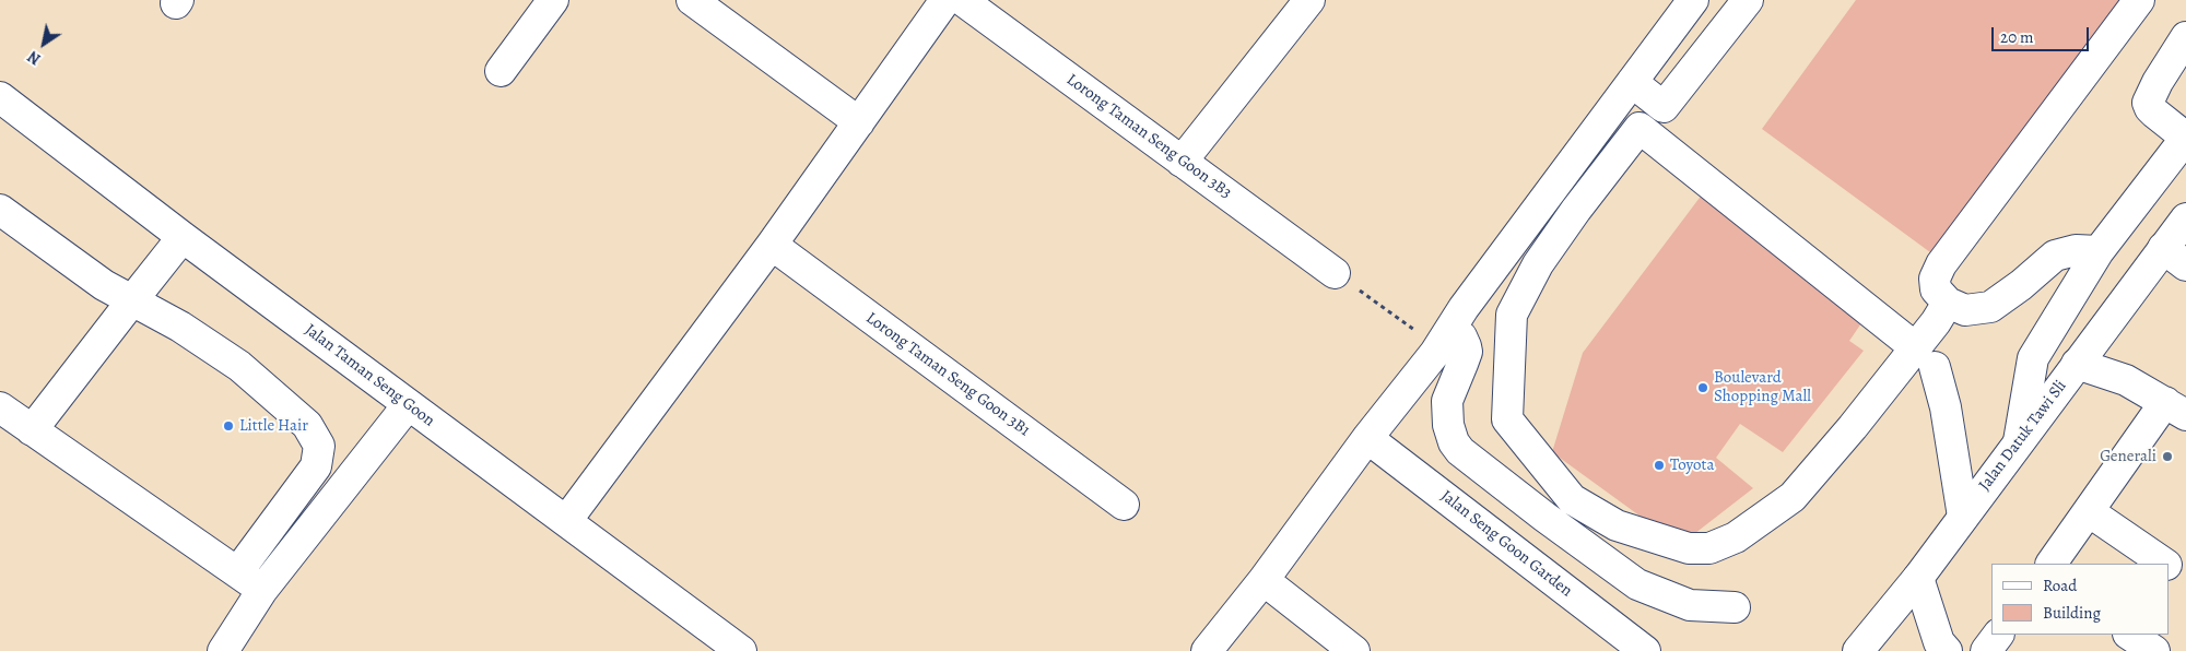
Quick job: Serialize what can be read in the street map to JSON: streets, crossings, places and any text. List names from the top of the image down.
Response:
{
  "streets": {
    "main road": [
      "Lorong Taman Seng Goon 3B3",
      "Lorong Taman Seng Goon 3B1",
      "Jalan Taman Seng Goon",
      "Jalan Datuk Tawi Sli",
      "Jalan Seng Goon Garden"
    ]
  },
  "places": [
    "Boulevard Shopping Mall",
    "Little Hair",
    "Generali",
    "Toyota"
  ],
  "legend": ["Road", "Building"],
  "scale_bar": "20 m",
  "north": "bottom left"
}
